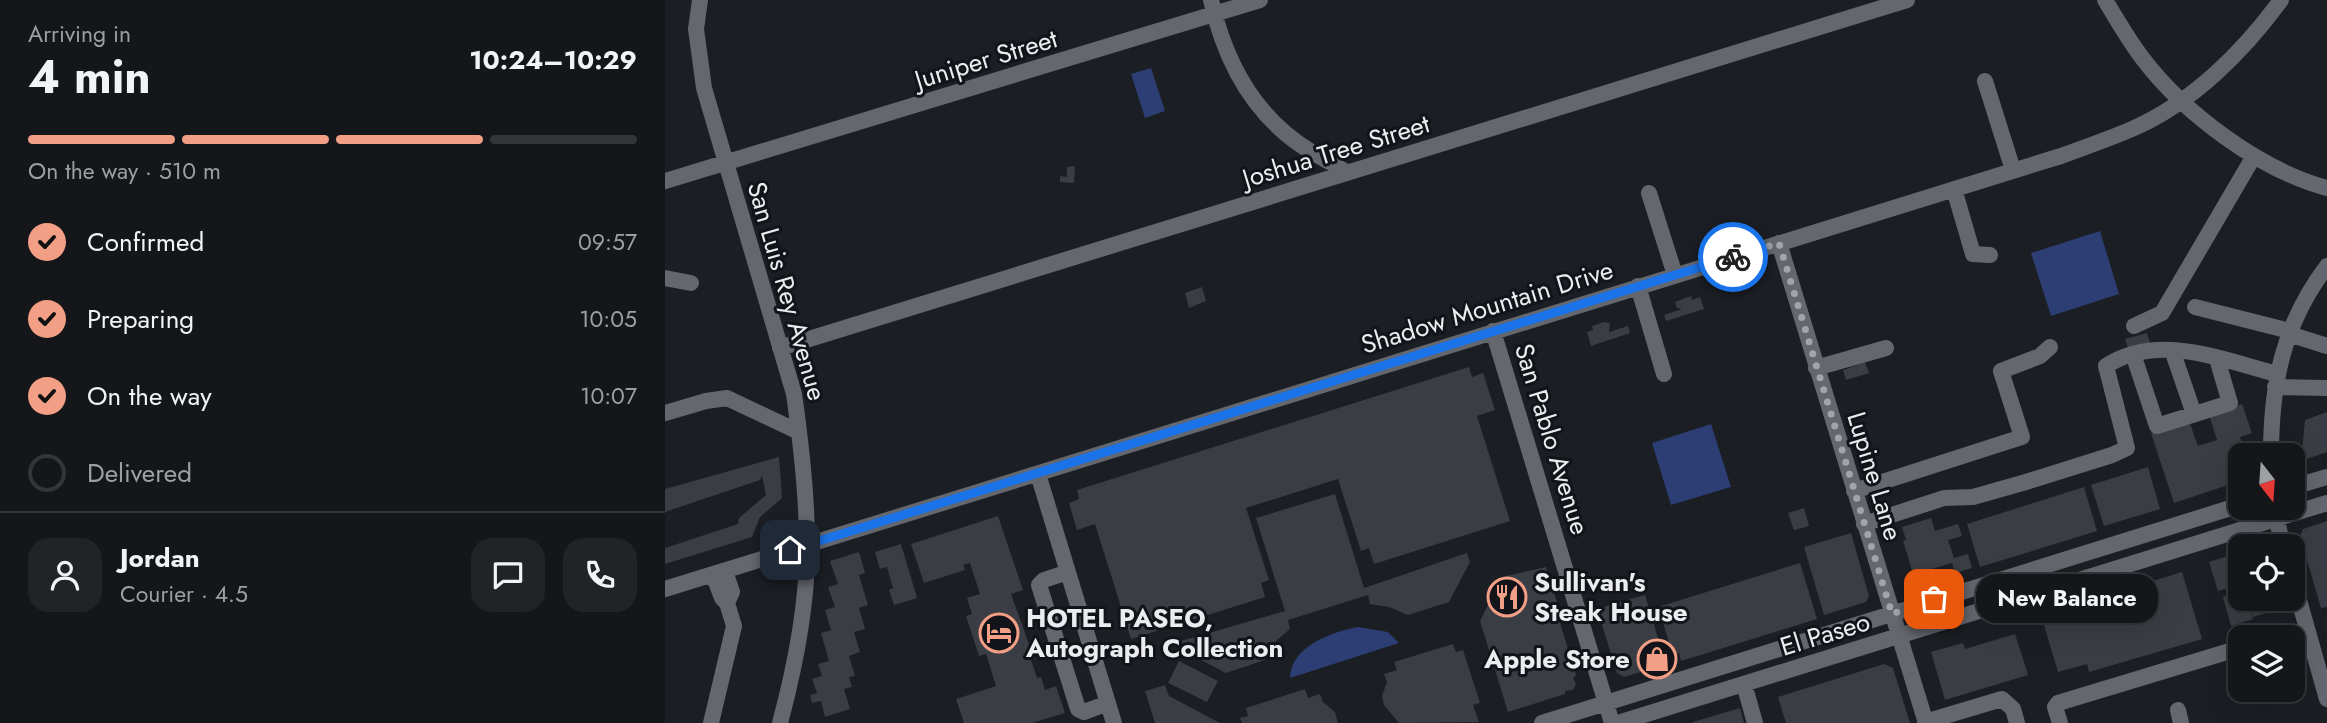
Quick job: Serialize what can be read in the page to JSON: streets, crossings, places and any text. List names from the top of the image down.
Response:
{
  "streets": {
    "street": [
      "Juniper Street",
      "Joshua Tree Street",
      "San Luis Rey Avenue",
      "Shadow Mountain Drive",
      "San Pablo Avenue",
      "Lupine Lane",
      "El Paseo"
    ]
  },
  "crossings": [
    ["Juniper Street", "San Luis Rey Avenue"],
    ["Joshua Tree Street", "San Luis Rey Avenue"],
    ["San Luis Rey Avenue", "Shadow Mountain Drive"],
    ["Shadow Mountain Drive", "San Pablo Avenue"],
    ["Shadow Mountain Drive", "Lupine Lane"],
    ["San Pablo Avenue", "El Paseo"],
    ["Lupine Lane", "El Paseo"]
  ],
  "places": {
    "restaurant": ["Sullivan's Steak House"],
    "other": ["New Balance"],
    "hotel": ["HOTEL PASEO, Autograph Collection"],
    "shop": ["Apple Store"]
  },
  "north": "bottom",
  "page": {
    "heading": ["4 min", "Arriving in", "10:24–10:29"],
    "panel": ["Jordan", "Courier · 4.5"],
    "bar": "On the way · 510 m",
    "list": [
      ["Confirmed", "09:57"],
      ["Preparing", "10:05"],
      ["On the way", "10:07"],
      "Delivered"
    ],
    "bubble": "New Balance"
  }
}
